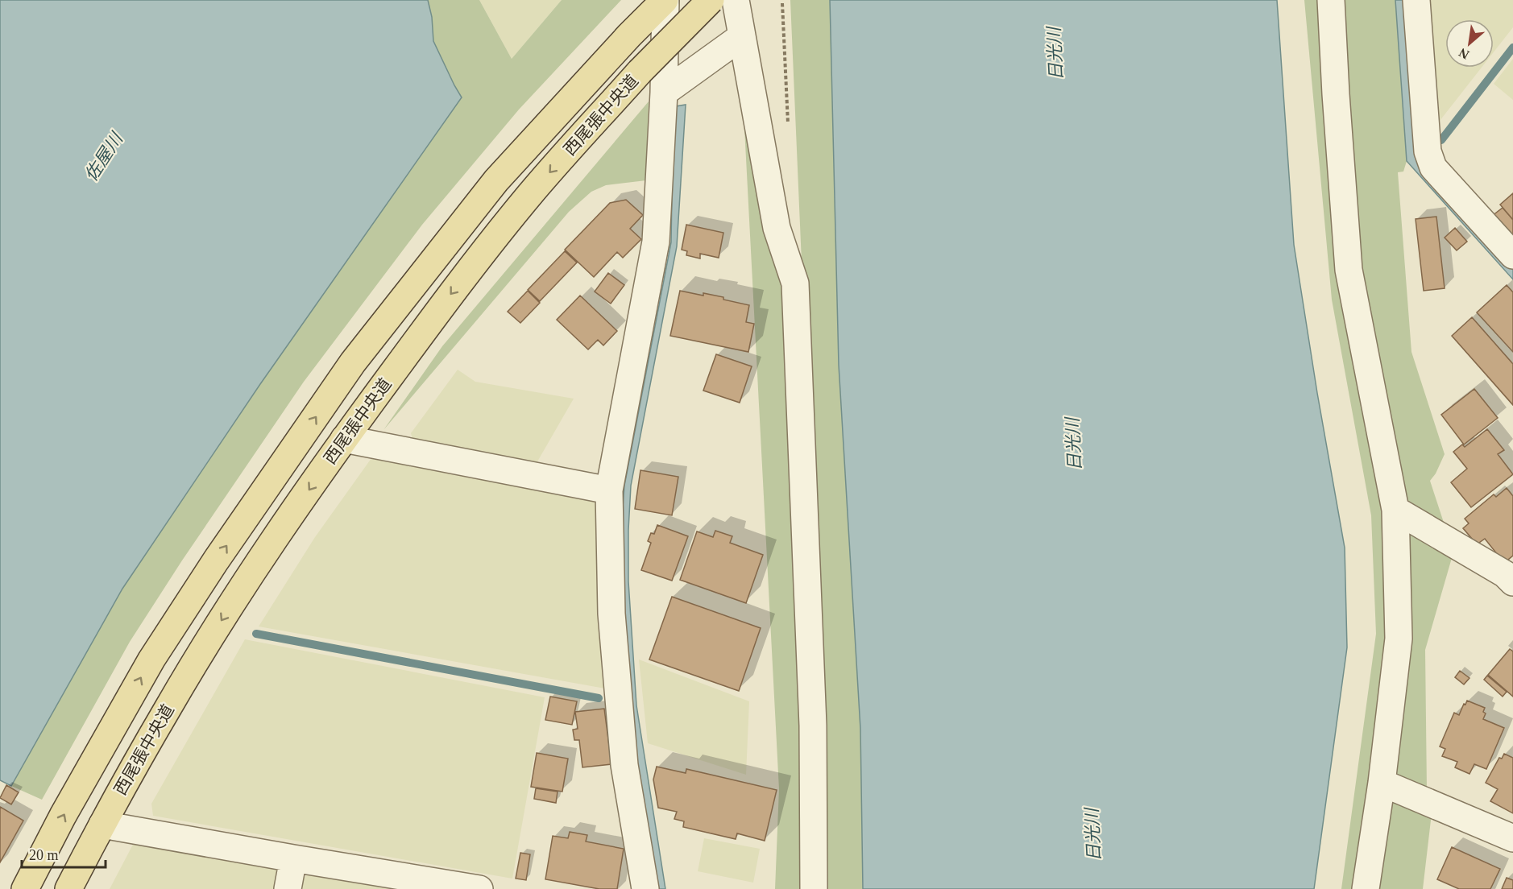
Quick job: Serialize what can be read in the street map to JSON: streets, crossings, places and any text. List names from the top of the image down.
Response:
{
  "streets": {
    "main road": ["西尾張中央道"]
  },
  "water": ["日光川", "佐屋川"],
  "scale_bar": "20 m",
  "north": "bottom left"
}
